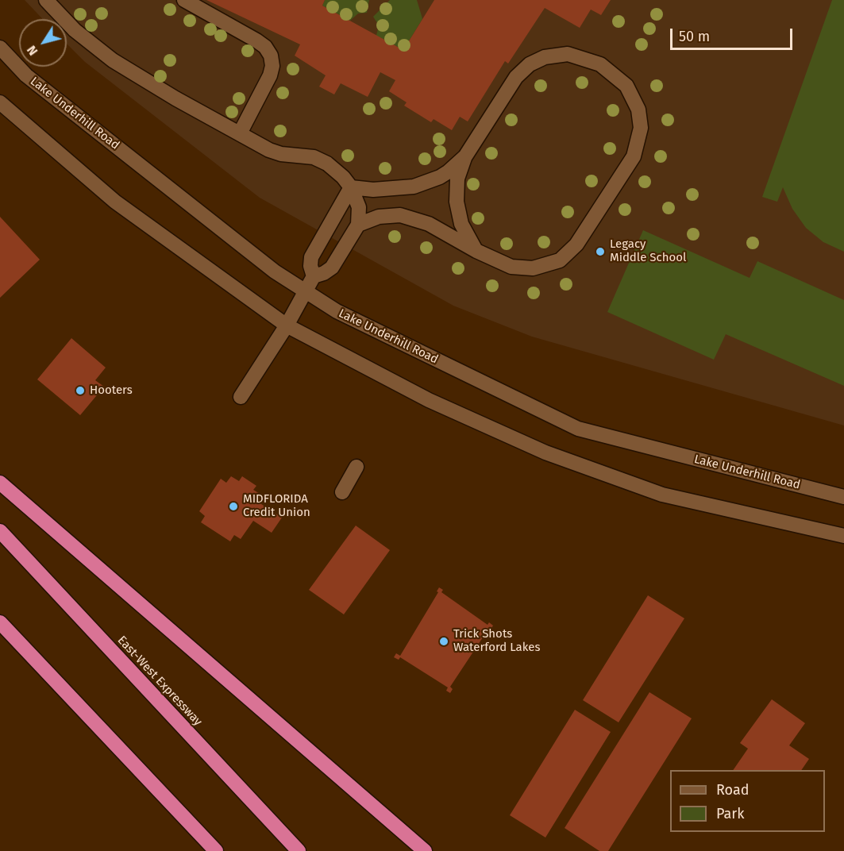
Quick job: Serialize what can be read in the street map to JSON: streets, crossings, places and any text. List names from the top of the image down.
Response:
{
  "streets": {
    "highway": ["East-West Expressway"],
    "street": ["Lake Underhill Road"]
  },
  "places": [
    "Legacy Middle School",
    "Hooters",
    "MIDFLORIDA Credit Union",
    "Trick Shots Waterford Lakes"
  ],
  "legend": ["Road", "Park"],
  "scale_bar": "50 m",
  "north": "bottom left"
}
